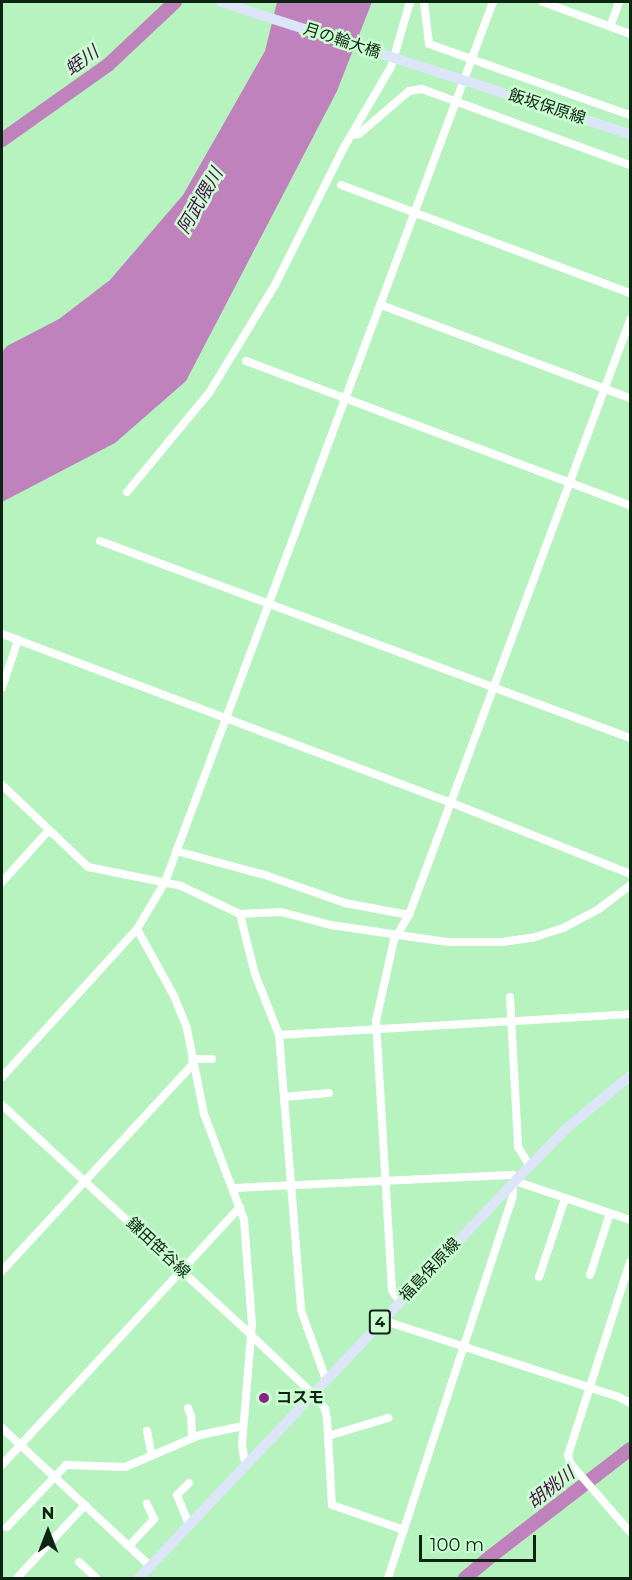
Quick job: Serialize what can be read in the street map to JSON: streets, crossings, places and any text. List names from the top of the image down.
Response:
{
  "streets": {
    "main road": [
      "月の輪大橋",
      "飯坂保原線",
      "福島保原線",
      "4"
    ],
    "street": ["鎌田笹谷線"]
  },
  "crossings": [
    ["月の輪大橋", "飯坂保原線"],
    ["鎌田笹谷線", "福島保原線"]
  ],
  "water": ["蛭川", "阿武隈川", "胡桃川"],
  "places": ["コスモ"],
  "scale_bar": "100 m",
  "north": "top"
}
